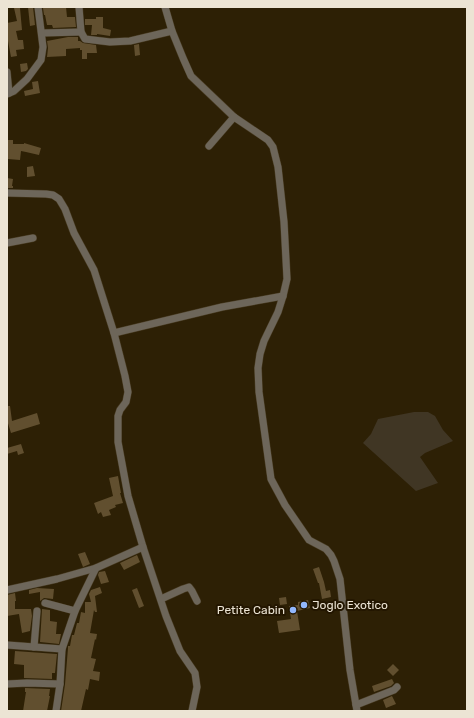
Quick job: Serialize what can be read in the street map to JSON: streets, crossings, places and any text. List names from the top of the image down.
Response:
{
  "places": ["Joglo Exotico", "Petite Cabin"]
}
